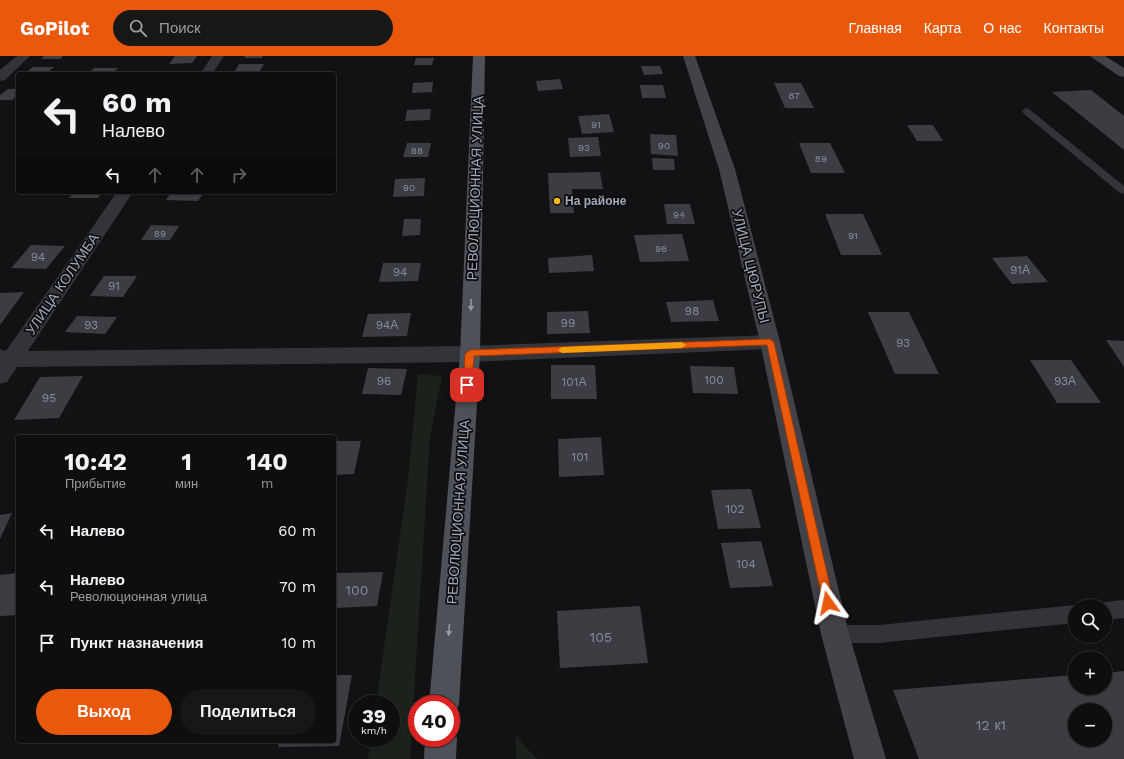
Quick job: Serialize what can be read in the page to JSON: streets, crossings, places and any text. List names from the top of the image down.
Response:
{
  "streets": {
    "main road": ["РЕВОЛЮЦИОННАЯ УЛИЦА"],
    "street": ["УЛИЦА ЦЮРУПЫ", "УЛИЦА КОЛУМБА"]
  },
  "one_way": ["РЕВОЛЮЦИОННАЯ УЛИЦА"],
  "places": ["На районе"],
  "house_numbers": [
    "87",
    "91",
    "90",
    "93",
    "88",
    "89",
    "90",
    "94",
    "89",
    "91",
    "96",
    "94",
    "91А",
    "94",
    "91",
    "98",
    "99",
    "93",
    "94А",
    "93",
    "100",
    "96",
    "93А",
    "101А",
    "95",
    "101",
    "102",
    "104",
    "100",
    "105",
    "12 к1"
  ],
  "page": {
    "header": "GoPilot",
    "search": "Поиск",
    "nav": [
      "Главная",
      "Карта",
      "О нас",
      "Контакты"
    ],
    "turn": ["60 m", "Налево"],
    "eta": [
      "10:42",
      "Прибытие",
      "1",
      "мин",
      "140",
      "m"
    ],
    "list": [
      {
        "name": "Налево",
        "value": "60 m"
      },
      {
        "name": "Налево",
        "note": "Революционная улица",
        "value": "70 m"
      },
      {
        "name": "Пункт назначения",
        "value": "10 m"
      }
    ],
    "map_buttons": ["+", "−"],
    "buttons": ["Выход", "Поделиться"],
    "speed": "39 km/h",
    "limit": "40"
  }
}
